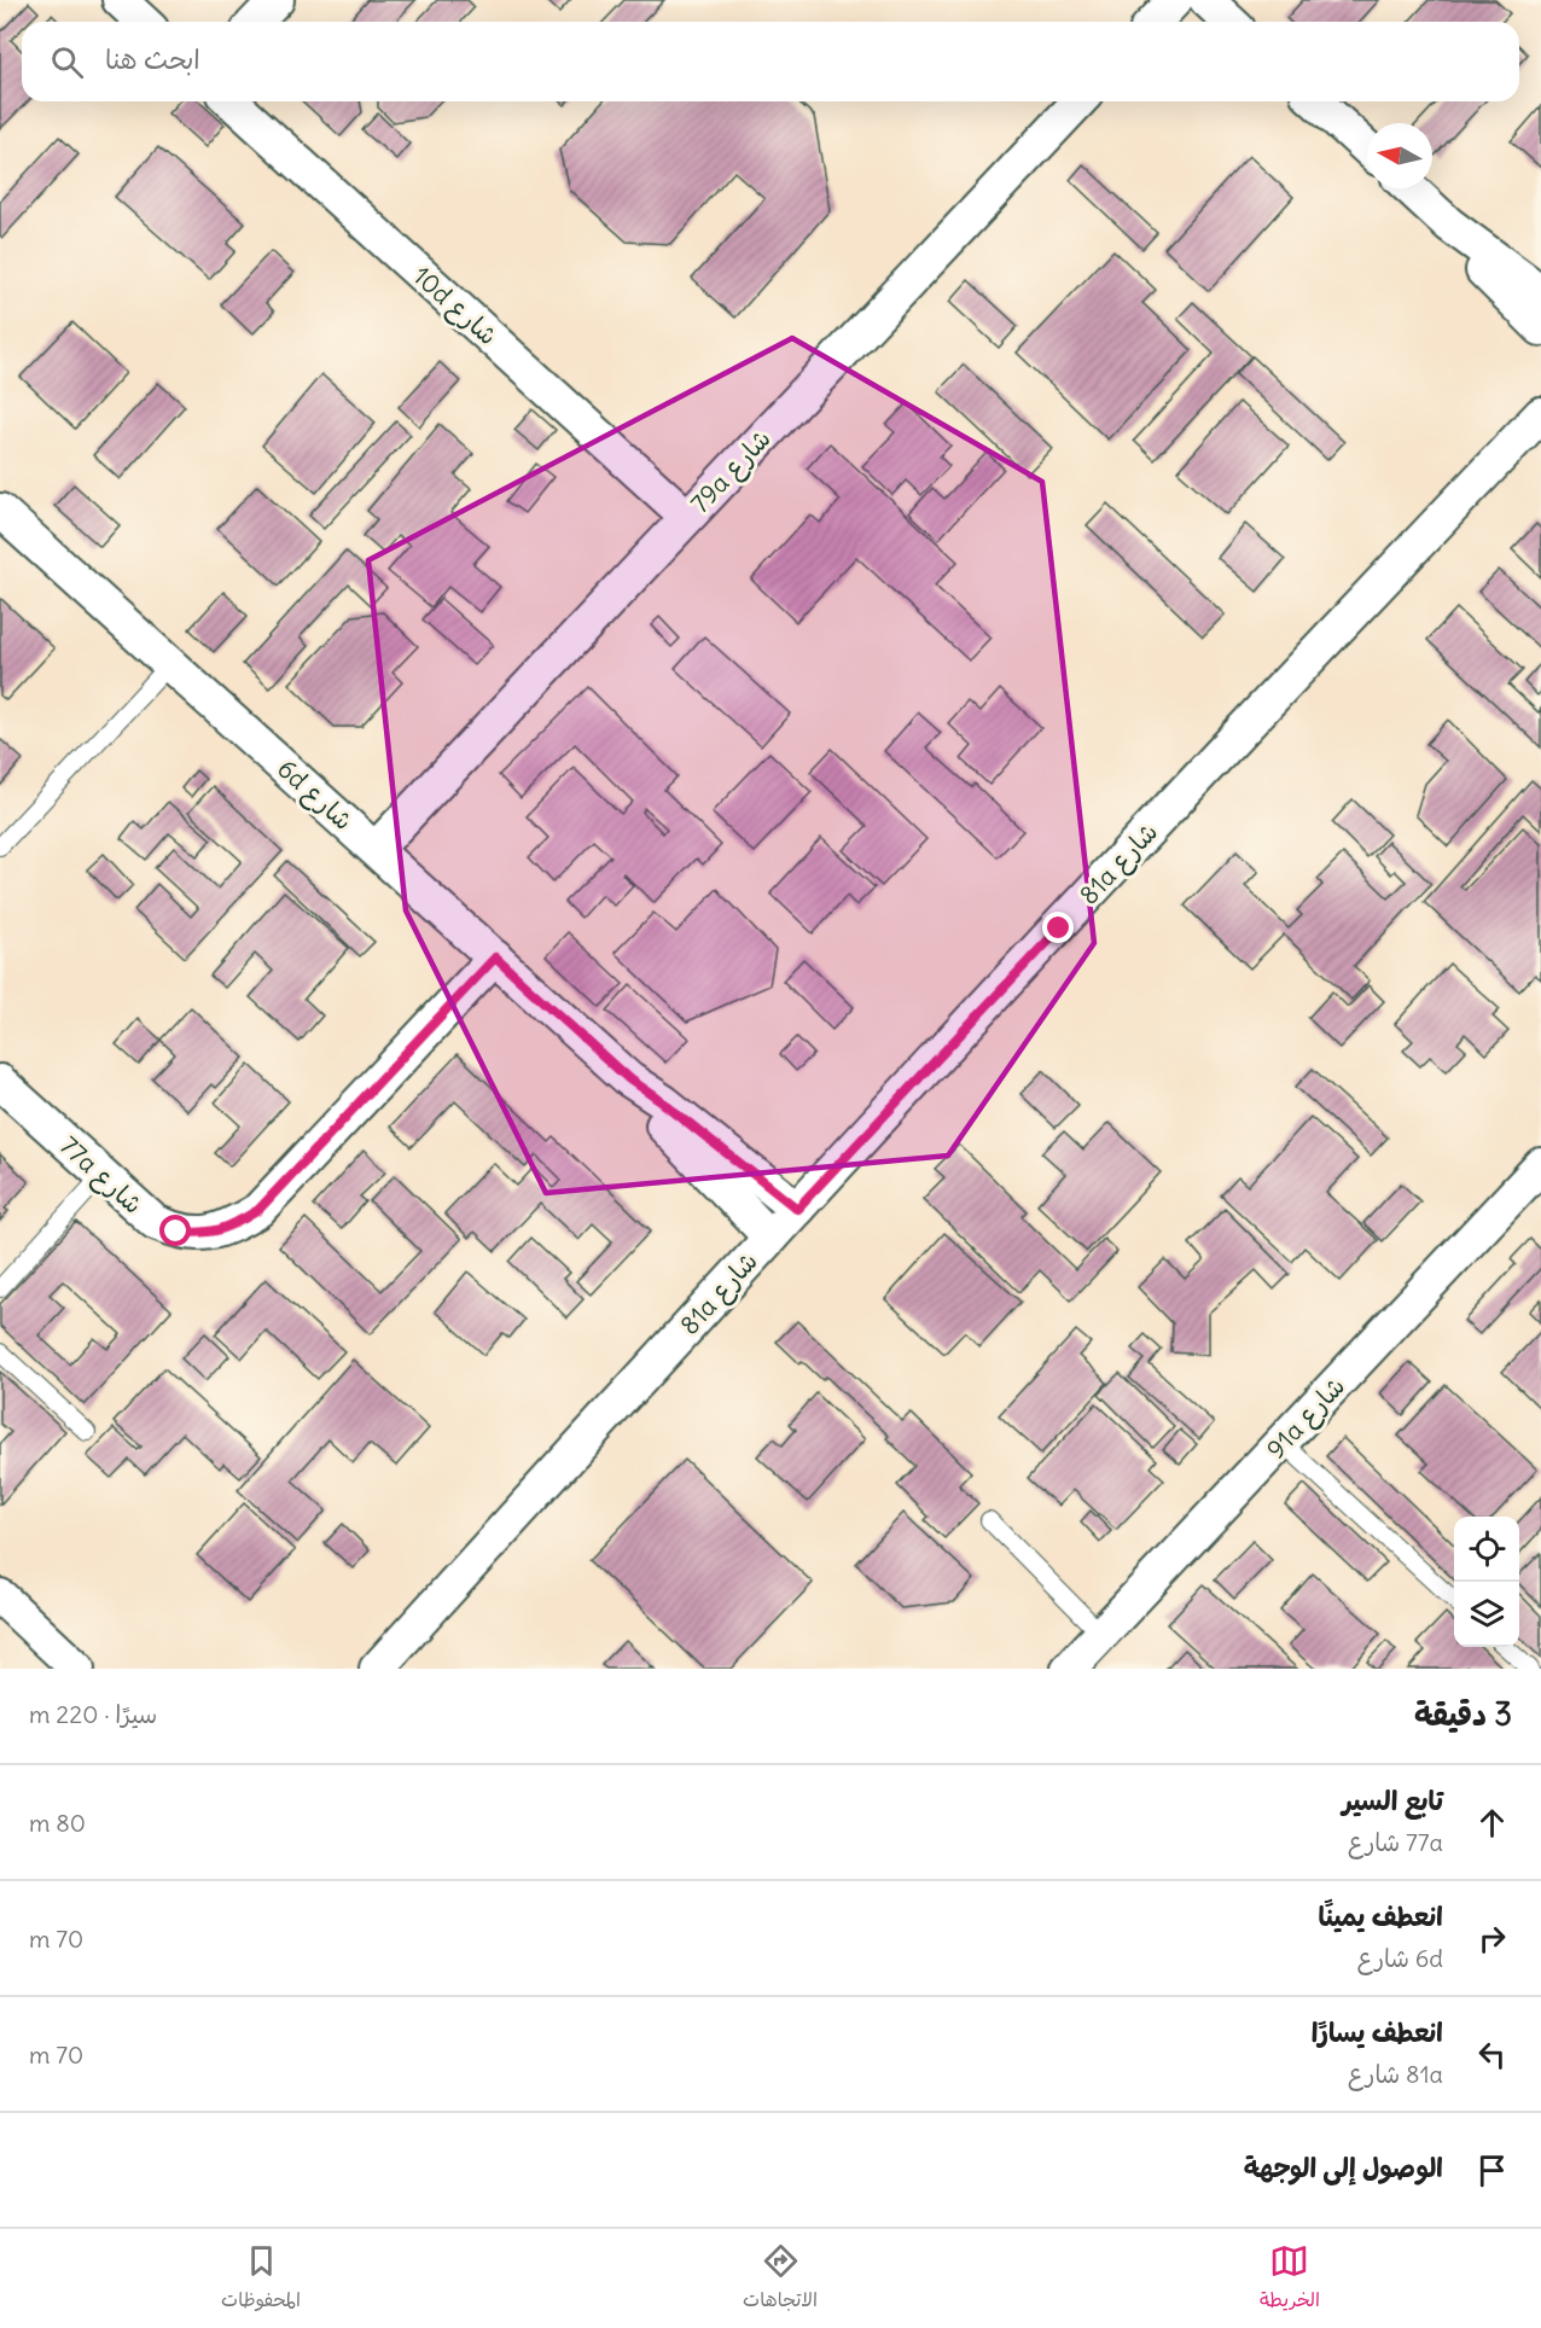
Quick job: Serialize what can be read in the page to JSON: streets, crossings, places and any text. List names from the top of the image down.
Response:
{
  "streets": {
    "street": [
      "10d شارع",
      "79a شارع",
      "6d شارع",
      "81a شارع",
      "77a شارع",
      "91a شارع"
    ]
  },
  "crossings": [
    ["10d شارع", "79a شارع"],
    ["79a شارع", "6d شارع"],
    ["6d شارع", "81a شارع"],
    ["6d شارع", "77a شارع"]
  ],
  "north": "left",
  "page": {
    "search": "ابحث هنا",
    "heading": ["3 دقيقة", "سيرًا · 220 m"],
    "list": [
      ["تابع السير", "77a شارع", "80 m"],
      ["انعطف يمينًا", "6d شارع", "70 m"],
      ["انعطف يسارًا", "81a شارع", "70 m"],
      "الوصول إلى الوجهة"
    ],
    "nav": ["الخريطة", "الاتجاهات", "المحفوظات"]
  }
}
